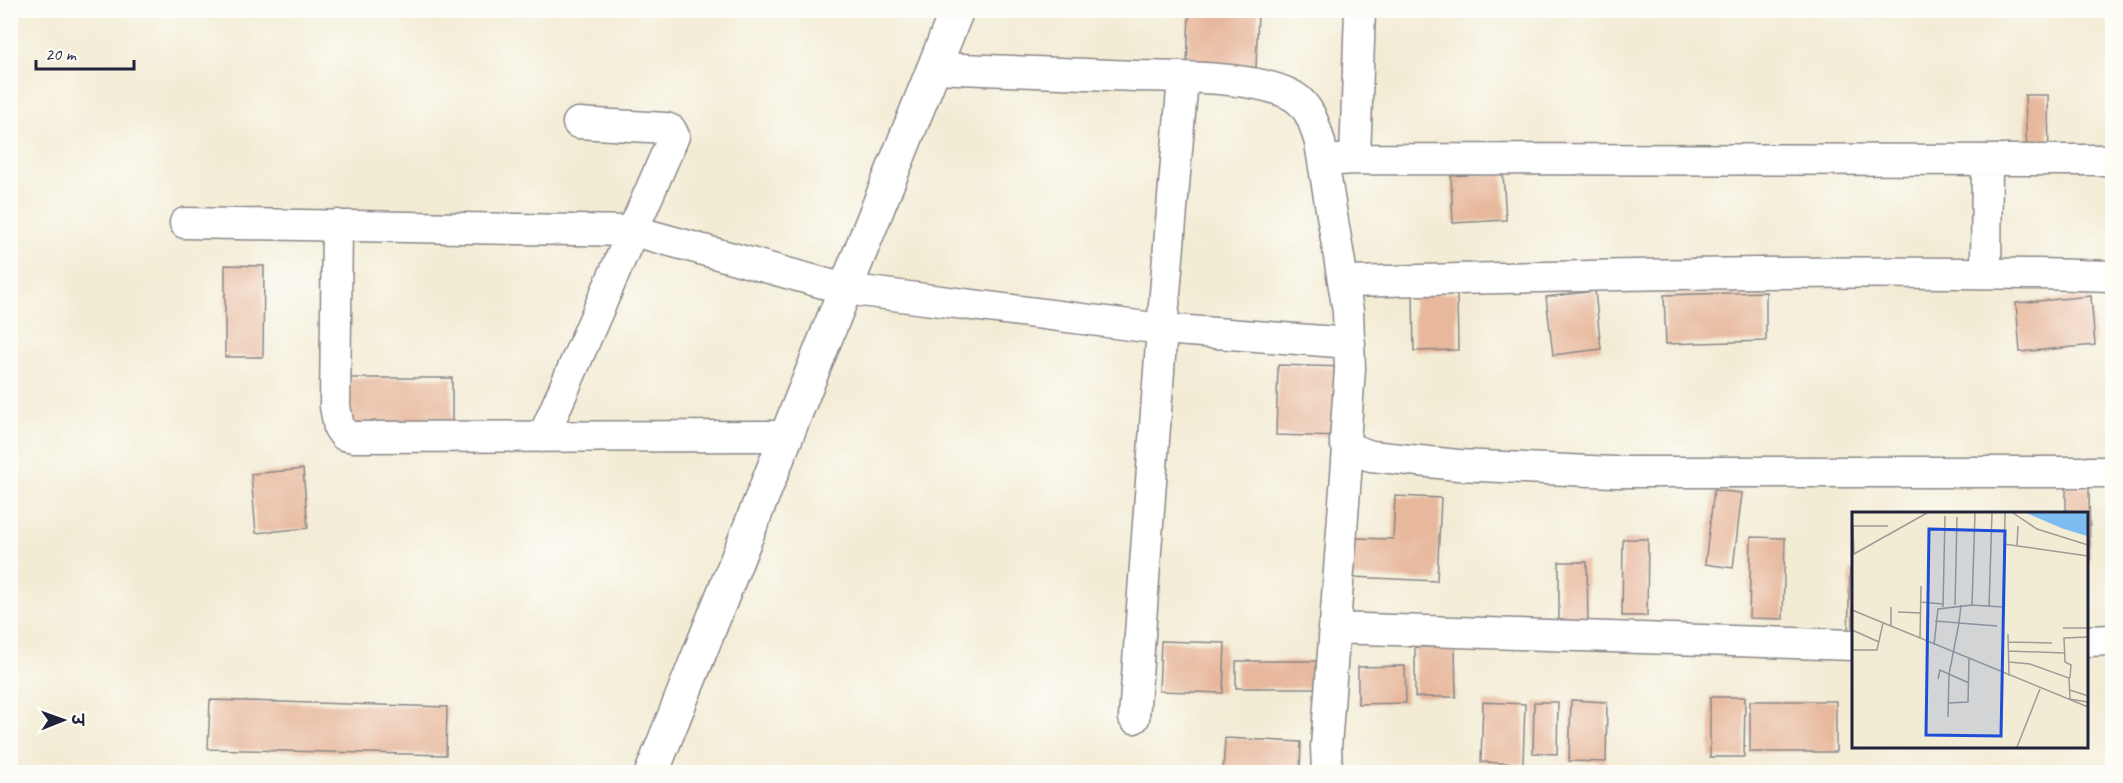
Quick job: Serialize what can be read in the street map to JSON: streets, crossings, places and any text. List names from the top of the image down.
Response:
{
  "scale_bar": "20 m",
  "north": "right"
}
